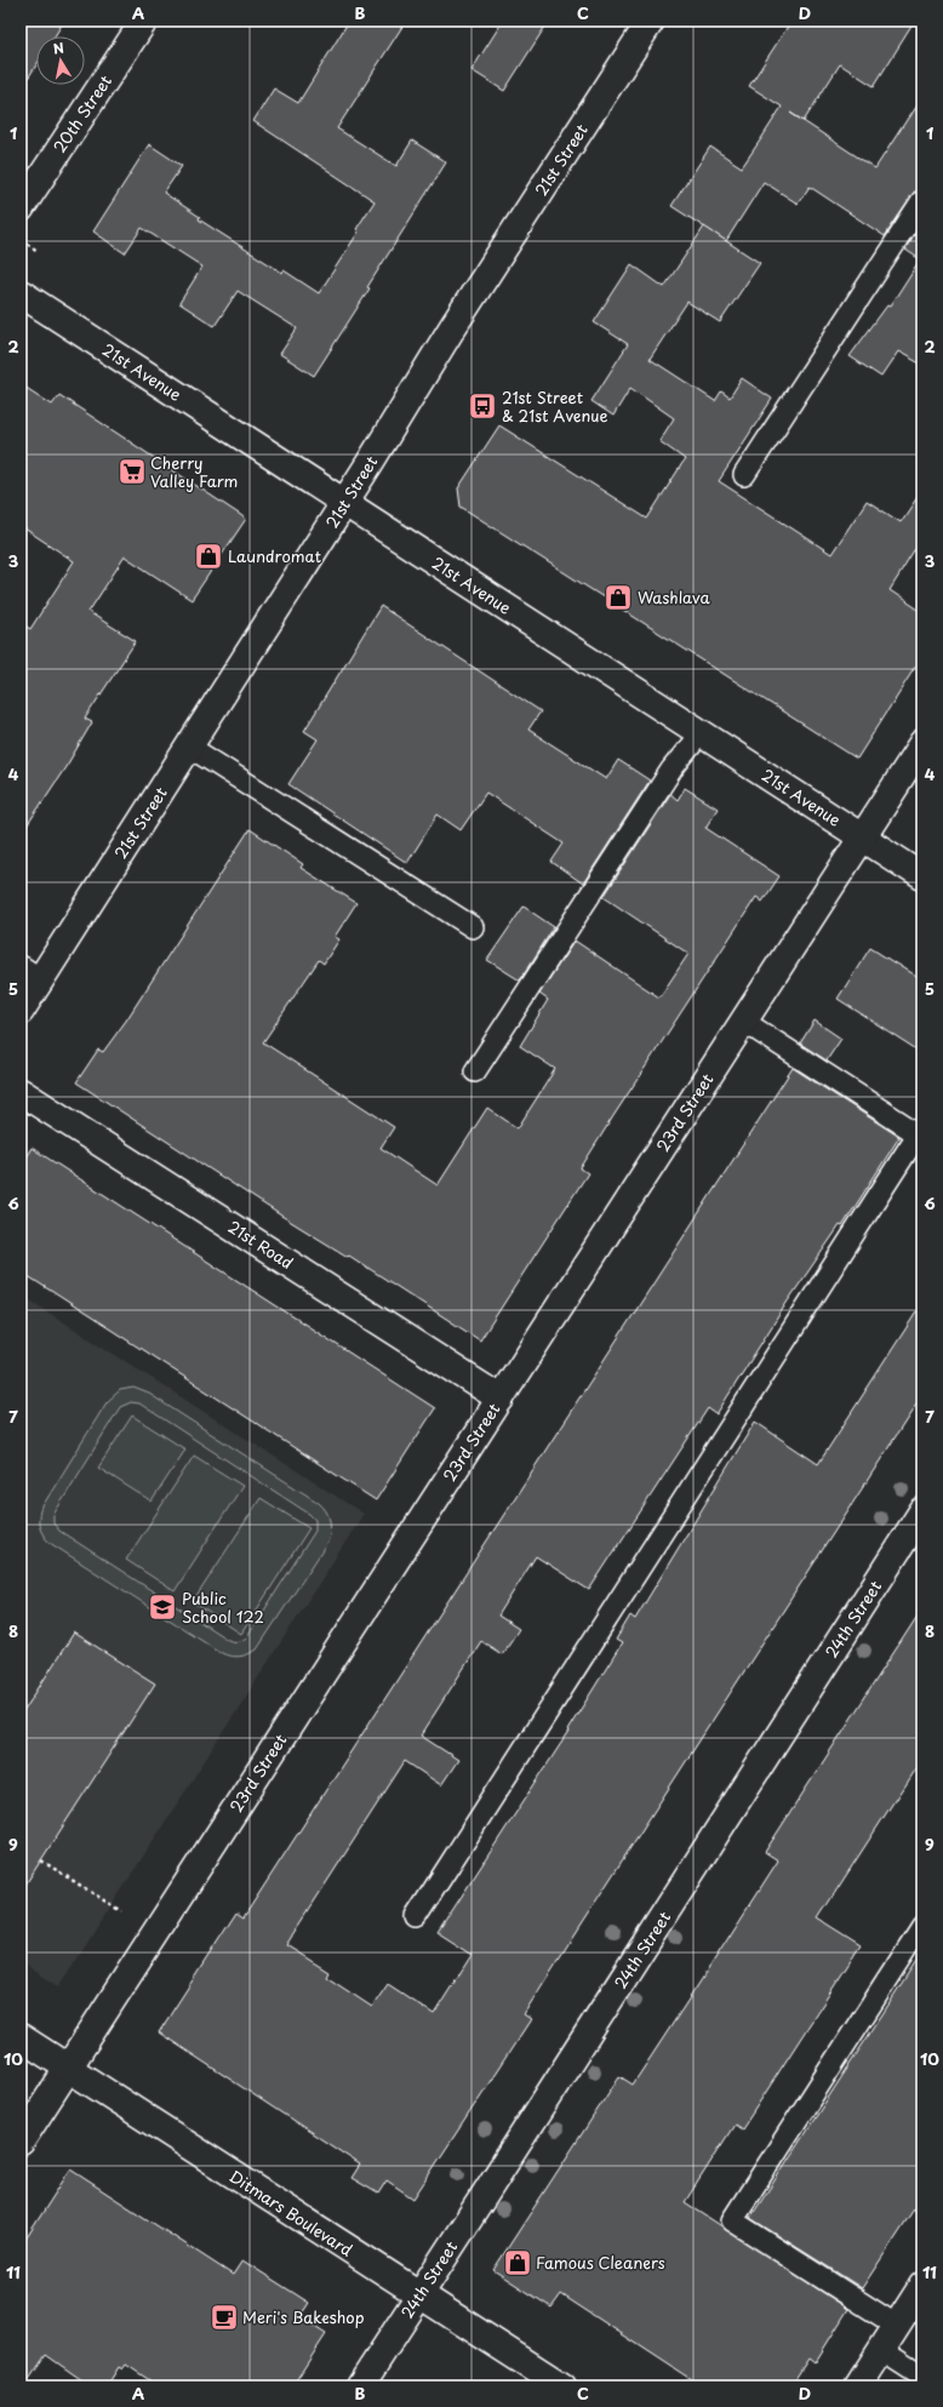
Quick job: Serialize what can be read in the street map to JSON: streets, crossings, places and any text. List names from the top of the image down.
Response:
{
  "streets": {
    "street": [
      "20th Street",
      "21st Street",
      "21st Avenue",
      "23rd Street",
      "21st Road",
      "24th Street",
      "Ditmars Boulevard"
    ]
  },
  "crossings": [
    ["21st Street", "21st Avenue"],
    ["21st Avenue", "23rd Street"],
    ["23rd Street", "21st Road"],
    ["23rd Street", "Ditmars Boulevard"],
    ["24th Street", "Ditmars Boulevard"]
  ],
  "places": {
    "bus stop": ["21st Street & 21st Avenue"],
    "supermarket": ["Cherry Valley Farm"],
    "shop": ["Laundromat", "Washlava", "Famous Cleaners"],
    "school or university": ["Public School 122"],
    "cafe": ["Meri's Bakeshop"]
  },
  "north": "top",
  "grid": {
    "columns": [
      "A",
      "B",
      "C",
      "D"
    ],
    "rows": [
      "1",
      "2",
      "3",
      "4",
      "5",
      "6",
      "7",
      "8",
      "9",
      "10",
      "11"
    ]
  }
}
